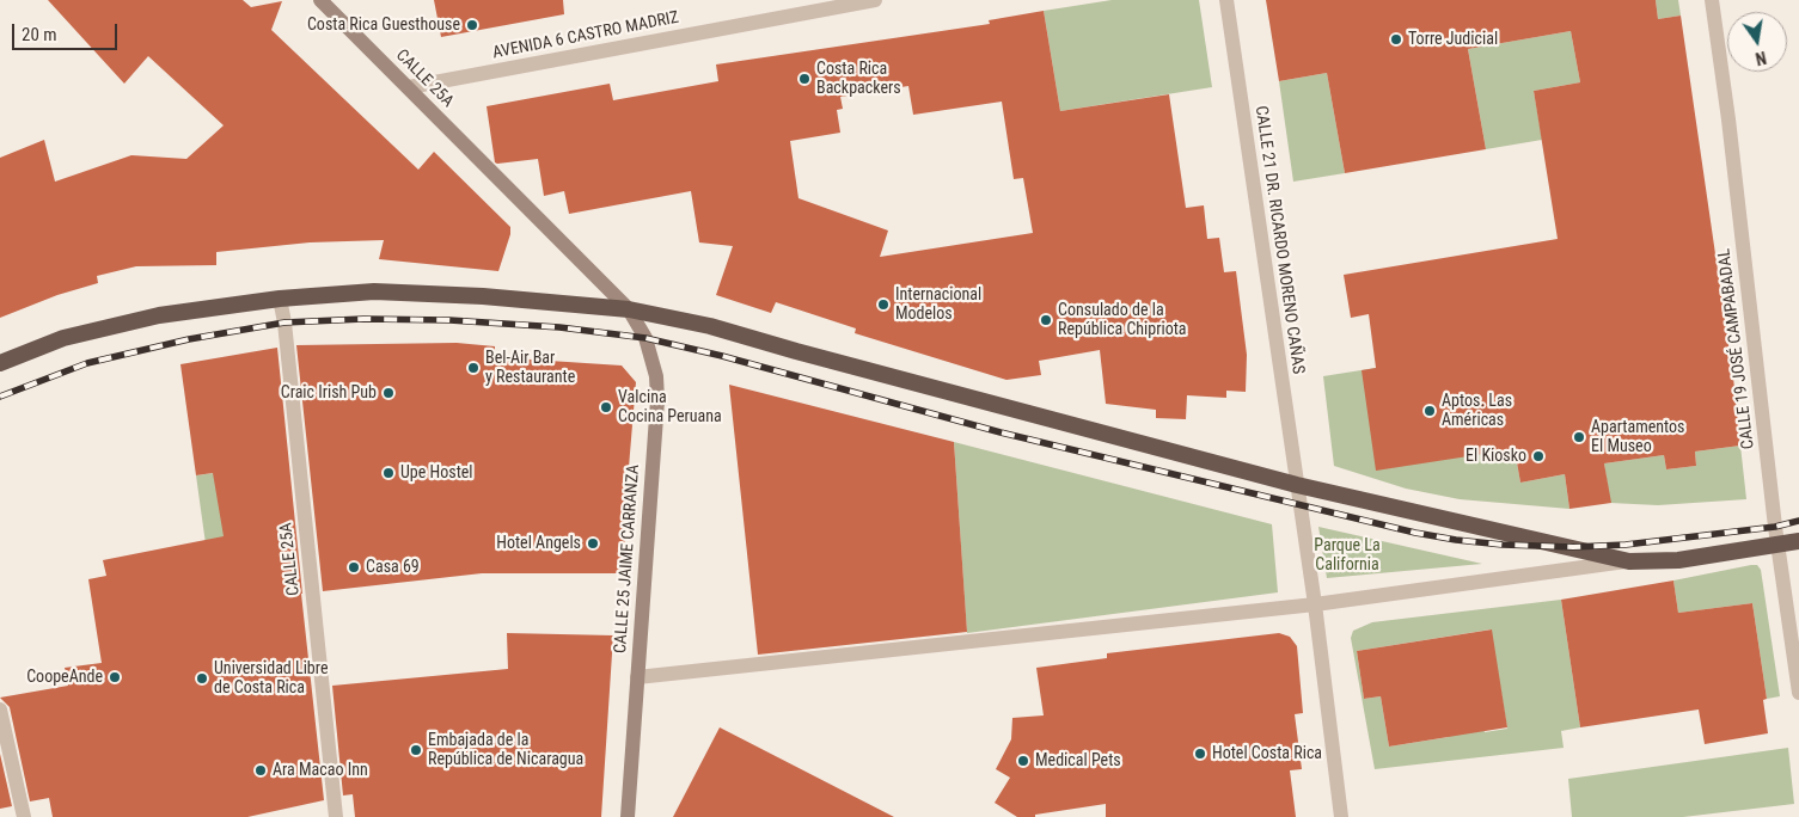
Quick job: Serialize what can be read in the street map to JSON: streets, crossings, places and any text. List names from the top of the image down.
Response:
{
  "streets": {
    "main road": ["CALLE 25A", "CALLE 25 JAIME CARRANZA"],
    "street": ["AVENIDA 6 CASTRO MADRIZ", "CALLE 21 DR. RICARDO MORENO CAÑAS", "CALLE 19 JOSÉ CAMPABADAL"]
  },
  "crossings": [
    ["AVENIDA 6 CASTRO MADRIZ", "CALLE 25A"],
    ["CALLE 25A", "CALLE 25 JAIME CARRANZA"]
  ],
  "parks": ["Parque La California"],
  "places": [
    "Costa Rica Guesthouse",
    "Torre Judicial",
    "Costa Rica Backpackers",
    "Internacional Modelos",
    "Consulado de la República Chipriota",
    "Bel-Air Bar y Restaurante",
    "Craic Irish Pub",
    "Valcina Cocina Peruana",
    "Aptos. Las Américas",
    "Apartamentos El Museo",
    "El Kiosko",
    "Upe Hostel",
    "Hotel Angels",
    "Casa 69",
    "CoopeAnde",
    "Universidad Libre de Costa Rica",
    "Embajada de la República de Nicaragua",
    "Hotel Costa Rica",
    "Medical Pets",
    "Ara Macao Inn"
  ],
  "scale_bar": "20 m",
  "north": "bottom"
}
